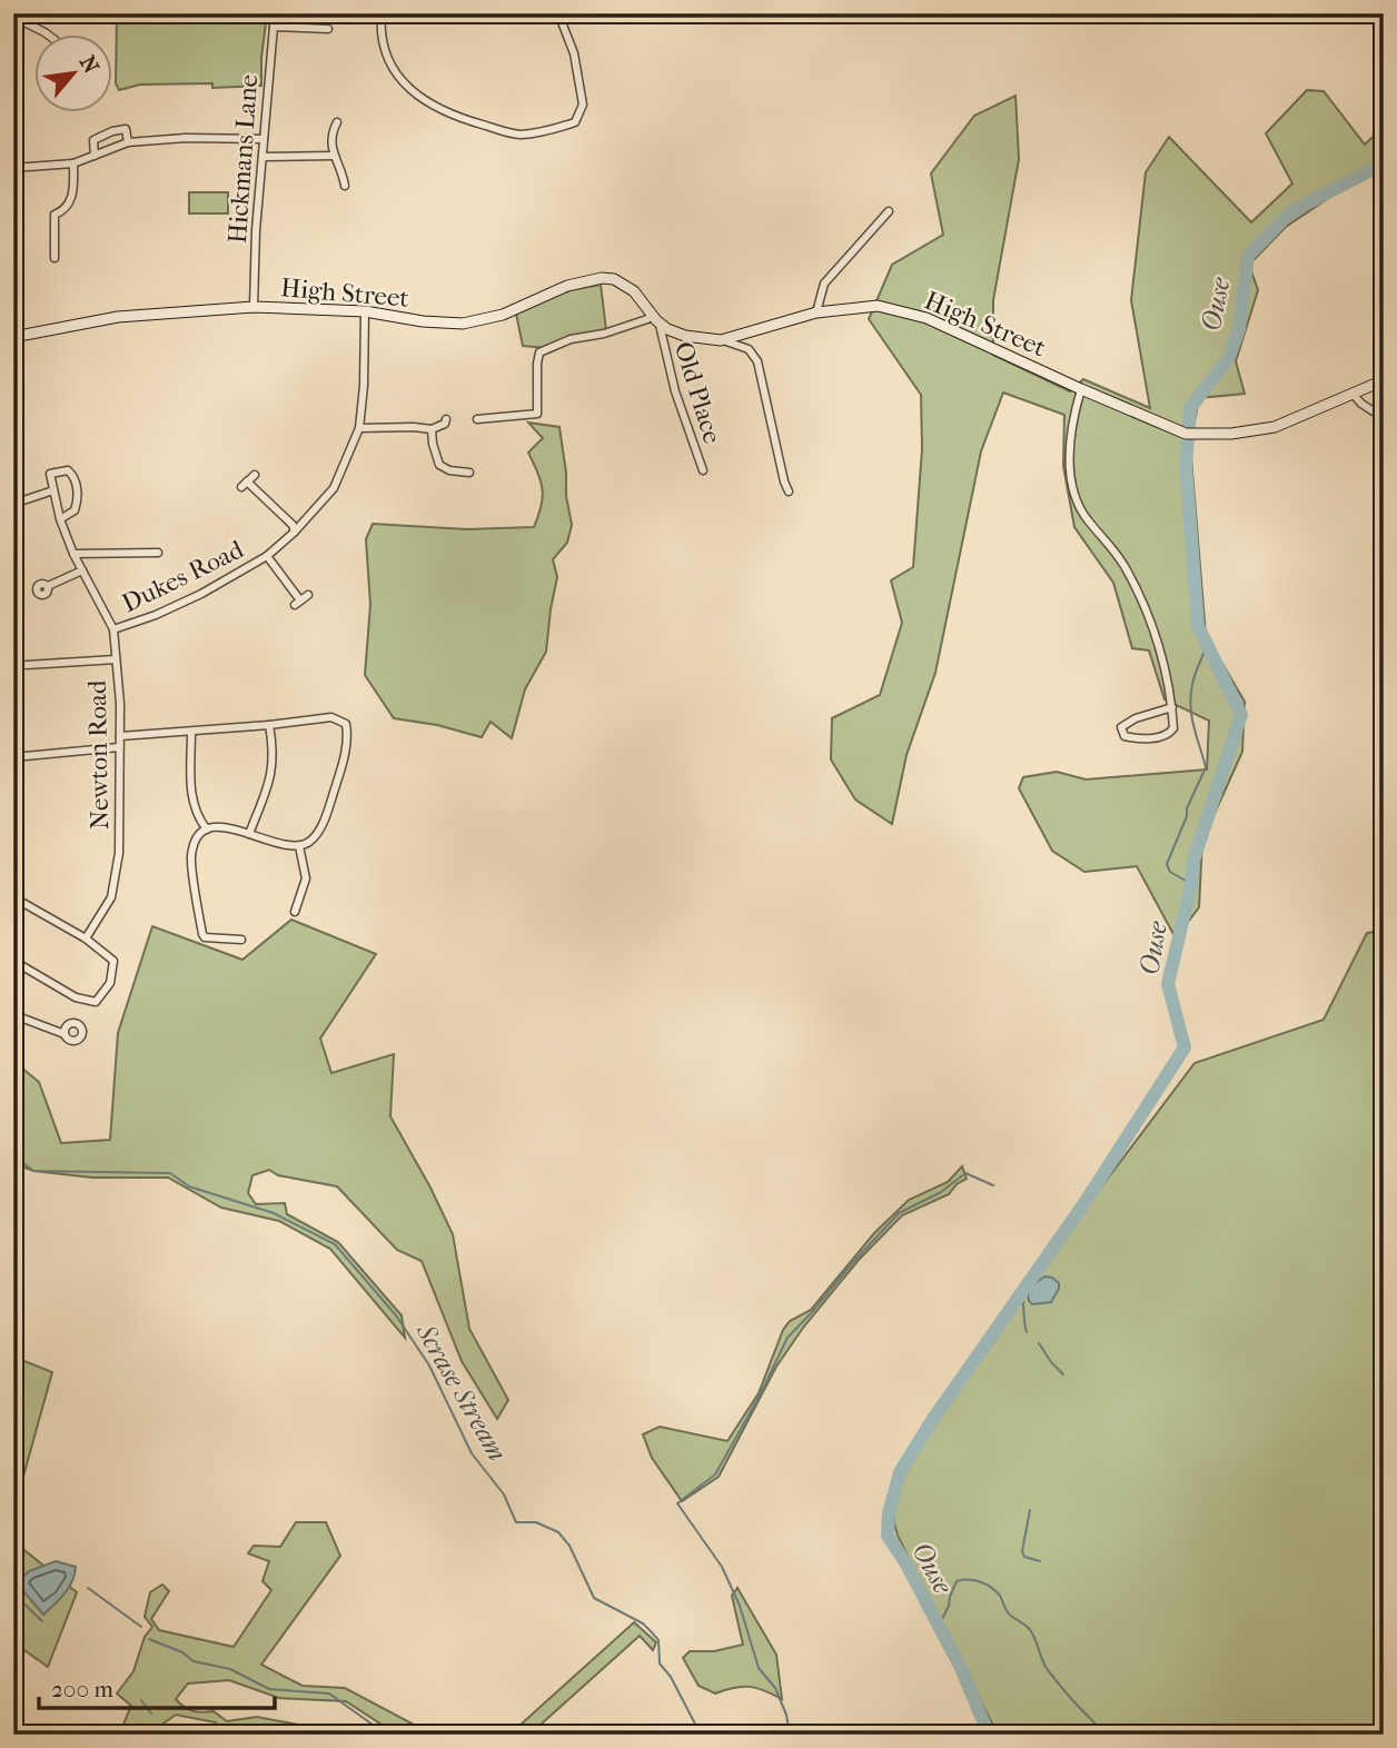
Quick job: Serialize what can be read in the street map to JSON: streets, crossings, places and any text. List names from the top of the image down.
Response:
{
  "streets": {
    "main road": ["High Street"],
    "street": [
      "Hickmans Lane",
      "Old Place",
      "Dukes Road",
      "Newton Road"
    ]
  },
  "crossings": [
    ["Hickmans Lane", "High Street"],
    ["High Street", "Old Place"],
    ["High Street", "Dukes Road"],
    ["Dukes Road", "Newton Road"]
  ],
  "water": ["Ouse", "Scrase Stream"],
  "scale_bar": "200 m",
  "north": "top right"
}
